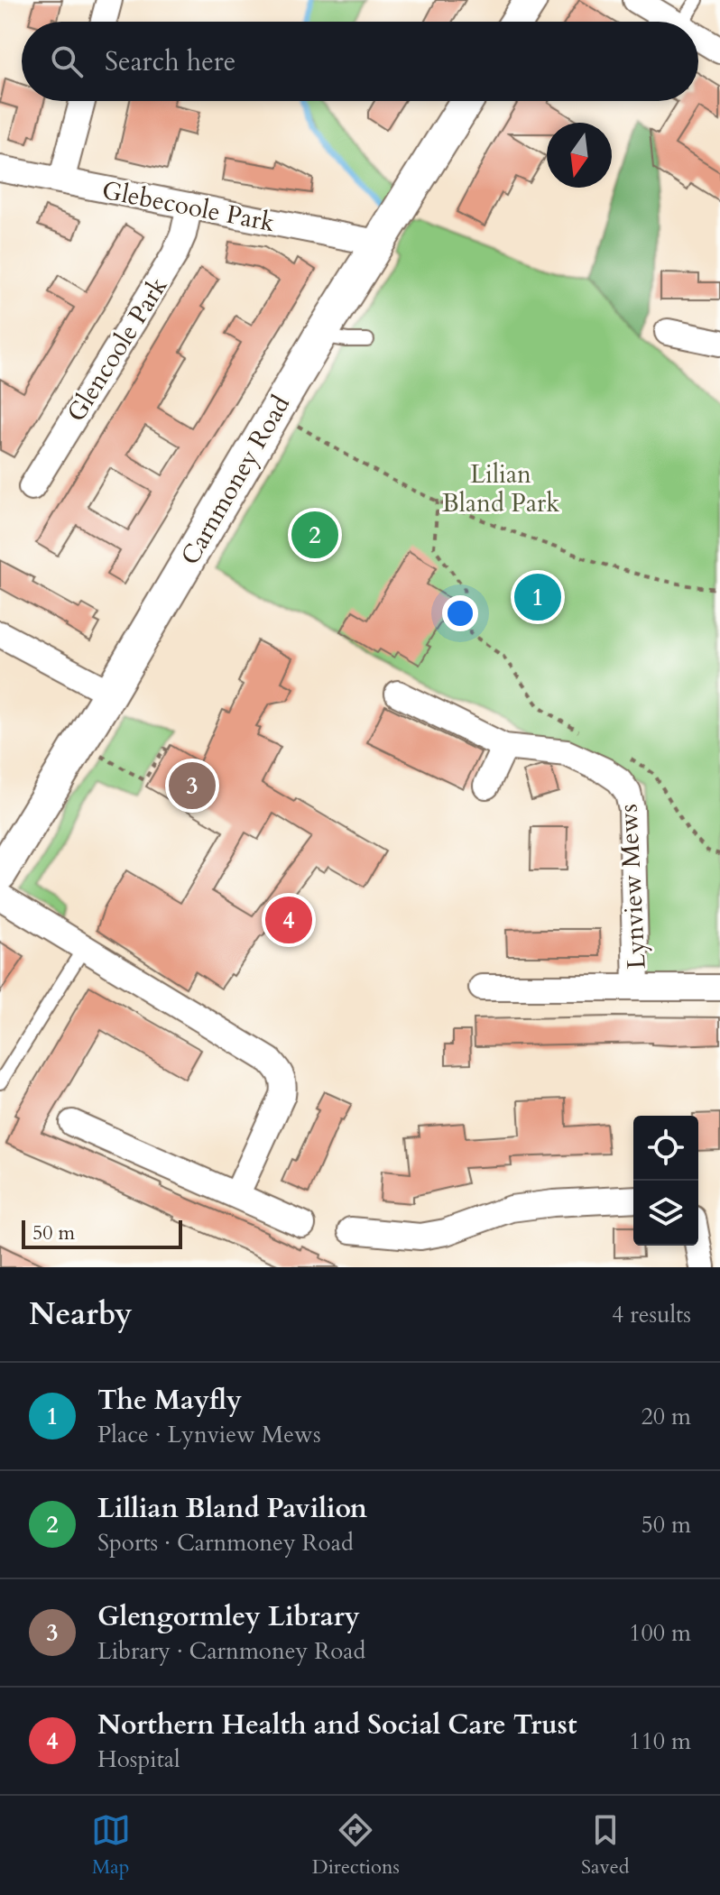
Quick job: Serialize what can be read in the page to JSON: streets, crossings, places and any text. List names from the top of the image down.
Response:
{
  "streets": {
    "street": [
      "Glebecoole Park",
      "Glencoole Park",
      "Carnmoney Road",
      "Lynview Mews"
    ]
  },
  "crossings": [
    ["Glebecoole Park", "Glencoole Park"],
    ["Glebecoole Park", "Carnmoney Road"]
  ],
  "parks": ["Lilian Bland Park"],
  "scale_bar": "50 m",
  "north": "bottom",
  "page": {
    "search": "Search here",
    "pins": [
      "2",
      "1",
      "3",
      "4"
    ],
    "scale": "50 m",
    "heading": ["Nearby", "4 results"],
    "list": [
      {
        "mark": "1",
        "name": "The Mayfly",
        "note": "Place · Lynview Mews",
        "value": "20 m"
      },
      {
        "mark": "2",
        "name": "Lillian Bland Pavilion",
        "note": "Sports · Carnmoney Road",
        "value": "50 m"
      },
      {
        "mark": "3",
        "name": "Glengormley Library",
        "note": "Library · Carnmoney Road",
        "value": "100 m"
      },
      {
        "mark": "4",
        "name": "Northern Health and Social Care Trust",
        "note": "Hospital",
        "value": "110 m"
      }
    ],
    "nav": ["Map", "Directions", "Saved"]
  }
}
